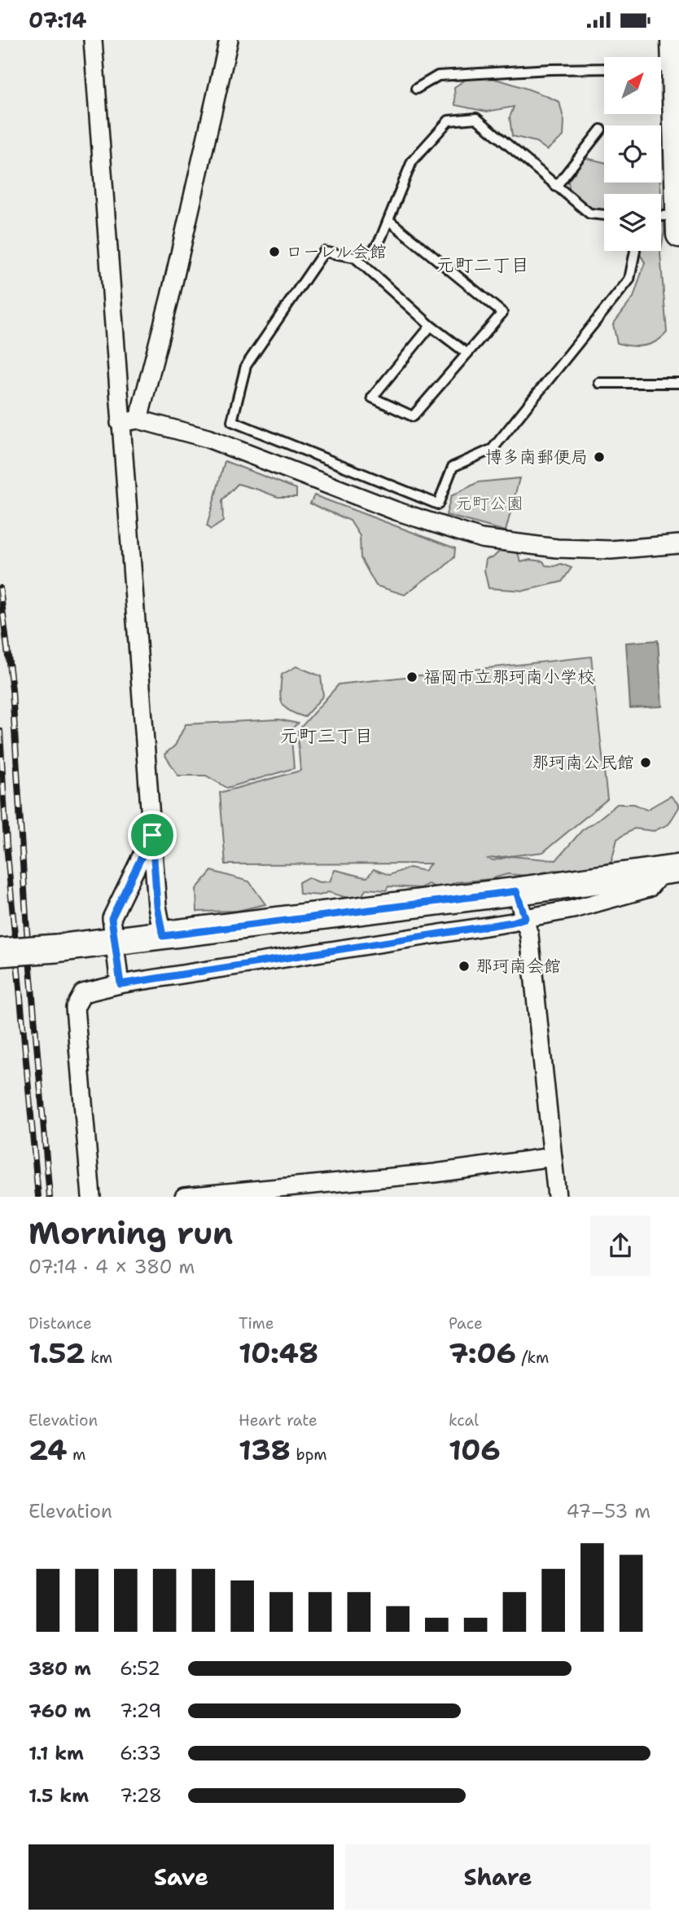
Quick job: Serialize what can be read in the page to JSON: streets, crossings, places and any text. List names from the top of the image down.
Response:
{
  "districts": ["元町二丁目", "元町三丁目"],
  "parks": ["元町公園"],
  "places": [
    "ローレル会館",
    "博多南郵便局",
    "福岡市立那珂南小学校",
    "那珂南公民館",
    "那珂南会館"
  ],
  "north": "top right",
  "page": {
    "status": "07:14",
    "heading": ["Morning run", "07:14 · 4 × 380 m"],
    "stats": [
      ["Distance", "1.52 km"],
      ["Time", "10:48"],
      ["Pace", "7:06 /km"],
      ["Elevation", "24 m"],
      ["Heart rate", "138 bpm"],
      ["kcal", "106"]
    ],
    "chart": ["Elevation", "47–53 m"],
    "list": [
      {
        "name": "380 m",
        "note": "6:52"
      },
      {
        "name": "760 m",
        "note": "7:29"
      },
      {
        "name": "1.1 km",
        "note": "6:33"
      },
      {
        "name": "1.5 km",
        "note": "7:28"
      }
    ],
    "buttons": ["Save", "Share"]
  }
}
